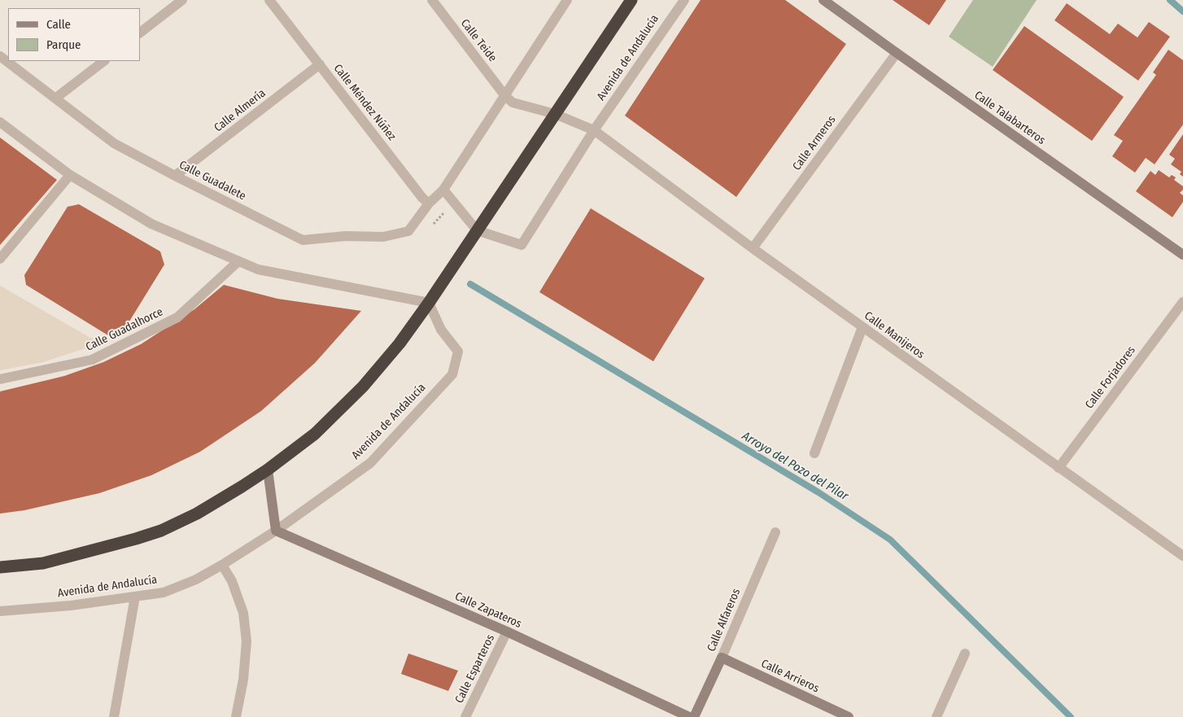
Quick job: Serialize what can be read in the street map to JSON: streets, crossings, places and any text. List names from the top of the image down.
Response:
{
  "streets": {
    "street": [
      "Calle Teide",
      "Avenida de Andalucía",
      "Calle Méndez Núñez",
      "Calle Almería",
      "Calle Talabarteros",
      "Calle Armeros",
      "Calle Guadalete",
      "Calle Guadalhorce",
      "Calle Manijeros",
      "Calle Forjadores",
      "Calle Zapateros",
      "Calle Alfareros",
      "Calle Esparteros",
      "Calle Arrieros"
    ]
  },
  "crossings": [
    ["Avenida de Andalucía", "Calle Manijeros"],
    ["Avenida de Andalucía", "Calle Zapateros"],
    ["Calle Méndez Núñez", "Calle Almería"],
    ["Calle Méndez Núñez", "Calle Guadalete"],
    ["Calle Almería", "Calle Guadalete"],
    ["Calle Talabarteros", "Calle Armeros"],
    ["Calle Armeros", "Calle Manijeros"],
    ["Calle Manijeros", "Calle Forjadores"],
    ["Calle Zapateros", "Calle Esparteros"],
    ["Calle Alfareros", "Calle Arrieros"]
  ],
  "water": ["Arroyo del Pozo del Pilar"],
  "legend": ["Calle", "Parque"]
}
